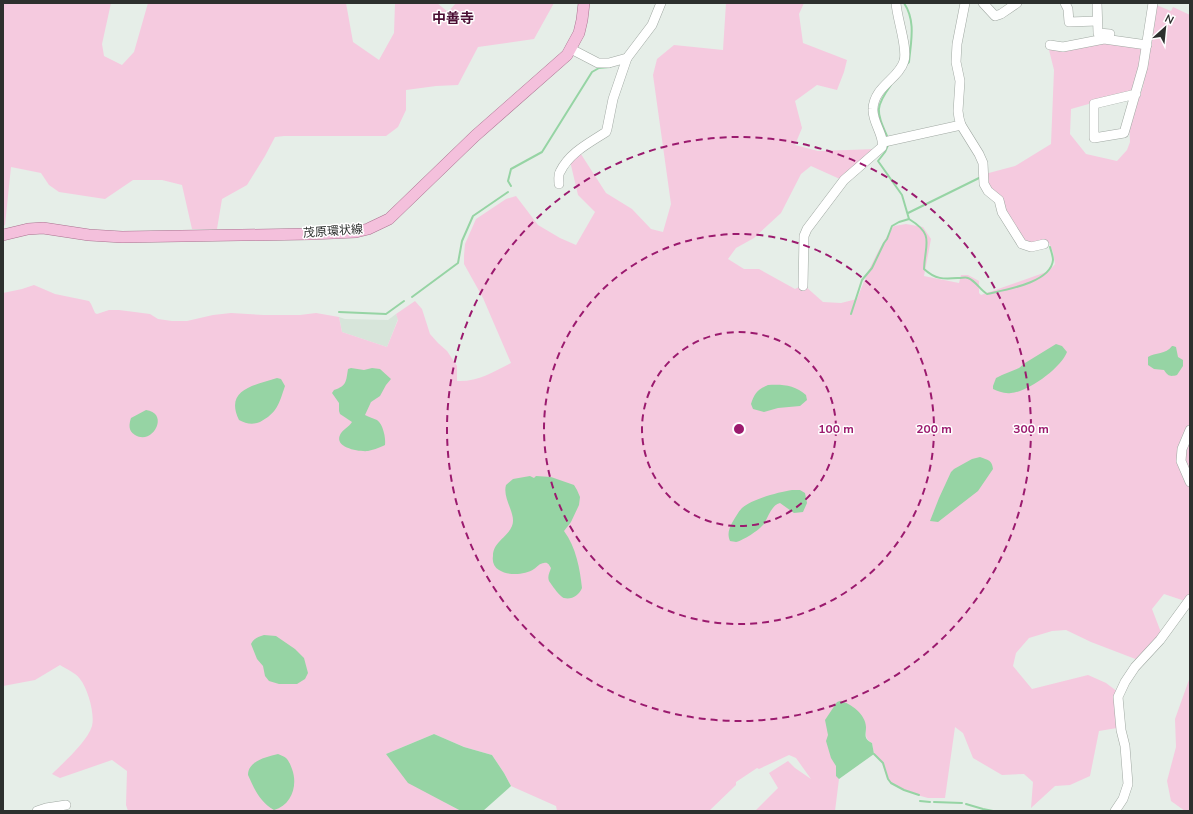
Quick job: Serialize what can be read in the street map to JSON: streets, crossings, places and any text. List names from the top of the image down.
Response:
{
  "streets": {
    "main road": ["茂原環状線"]
  },
  "districts": ["中善寺"],
  "north": "top right",
  "rings": ["100 m", "200 m", "300 m"]
}
